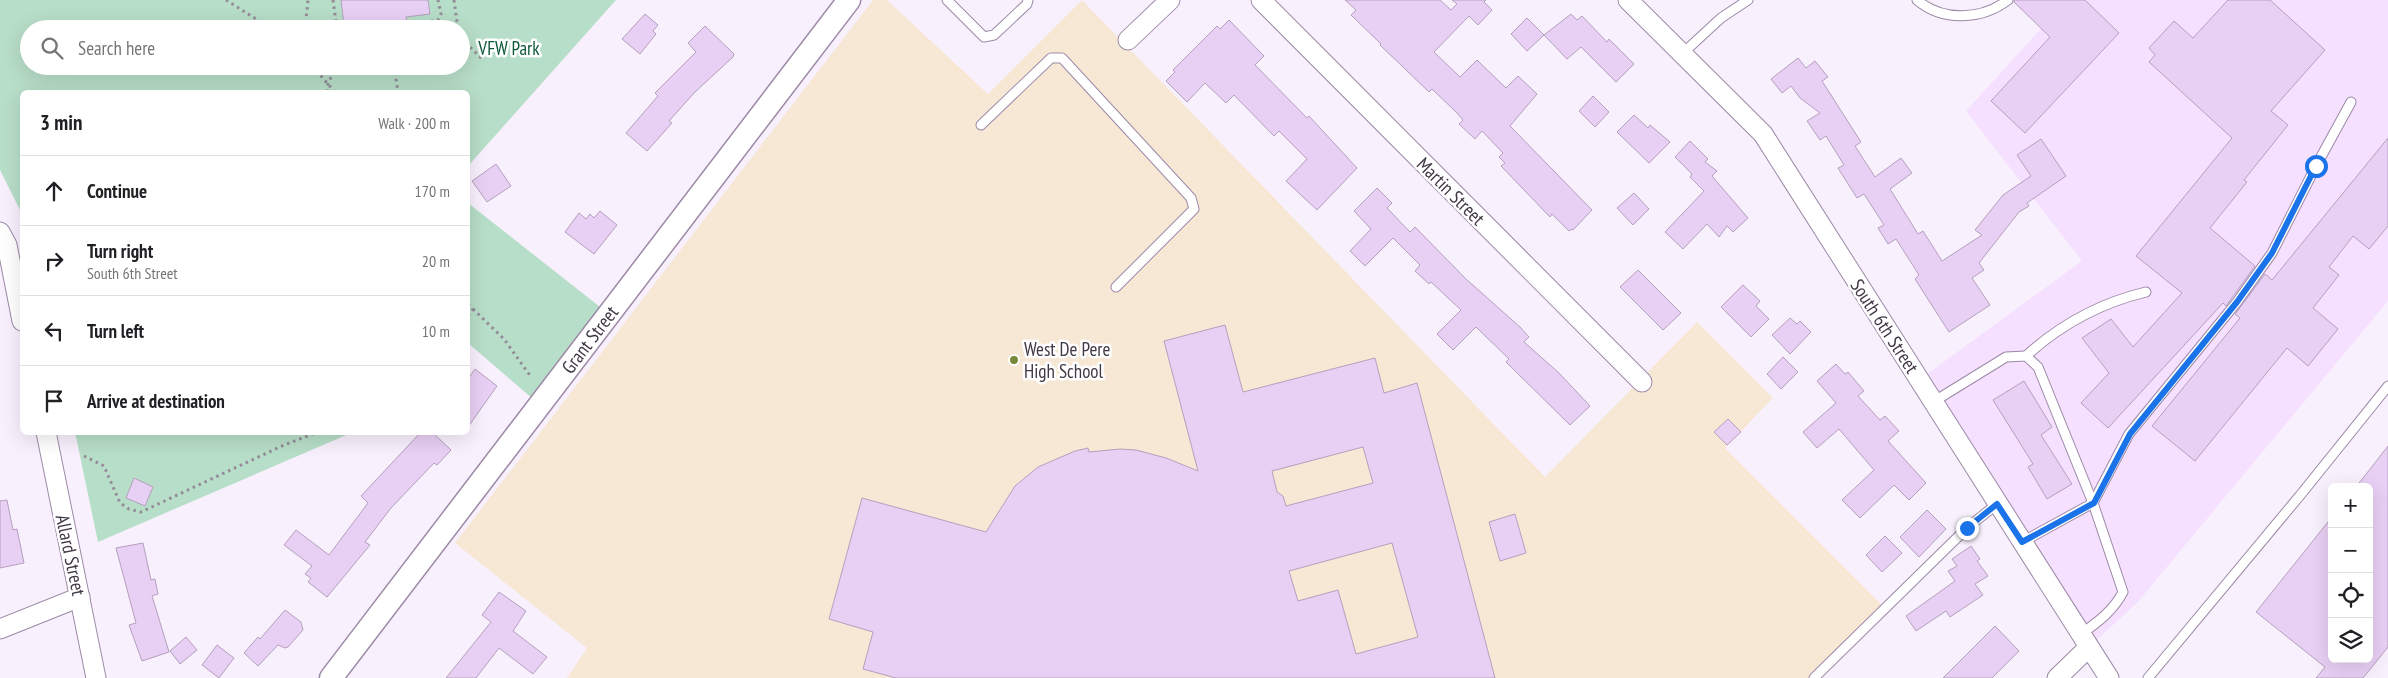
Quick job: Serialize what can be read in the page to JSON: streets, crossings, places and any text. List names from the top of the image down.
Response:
{
  "streets": {
    "street": [
      "Martin Street",
      "South 6th Street",
      "Grant Street",
      "Allard Street"
    ]
  },
  "parks": ["VFW Park"],
  "places": ["West De Pere High School"],
  "page": {
    "search": "Search here",
    "heading": ["3 min", "Walk · 200 m"],
    "list": [
      ["Continue", "170 m"],
      ["Turn right", "South 6th Street", "20 m"],
      ["Turn left", "10 m"],
      "Arrive at destination"
    ],
    "map_buttons": ["+", "−"]
  }
}
